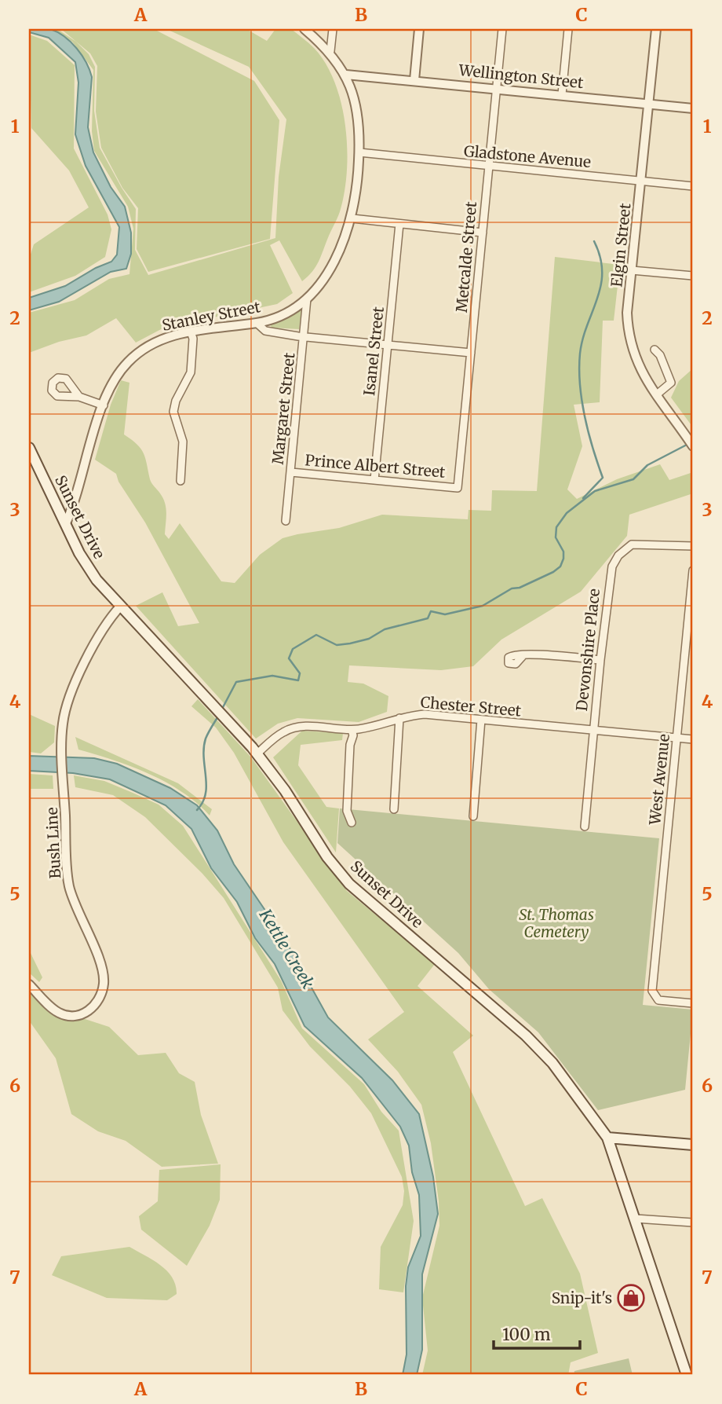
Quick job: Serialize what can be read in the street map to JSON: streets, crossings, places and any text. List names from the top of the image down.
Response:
{
  "streets": {
    "main road": ["Sunset Drive"],
    "street": [
      "Wellington Street",
      "Gladstone Avenue",
      "Elgin Street",
      "Metcalde Street",
      "Stanley Street",
      "Isanel Street",
      "Margaret Street",
      "Prince Albert Street",
      "Devonshire Place",
      "Chester Street",
      "West Avenue",
      "Bush Line"
    ]
  },
  "crossings": [
    ["Wellington Street", "Elgin Street"],
    ["Wellington Street", "Metcalde Street"],
    ["Wellington Street", "Stanley Street"],
    ["Gladstone Avenue", "Elgin Street"],
    ["Gladstone Avenue", "Metcalde Street"],
    ["Gladstone Avenue", "Stanley Street"],
    ["Metcalde Street", "Prince Albert Street"],
    ["Stanley Street", "Margaret Street"],
    ["Stanley Street", "Sunset Drive"],
    ["Isanel Street", "Prince Albert Street"],
    ["Margaret Street", "Prince Albert Street"],
    ["Sunset Drive", "Chester Street"],
    ["Sunset Drive", "Bush Line"],
    ["Devonshire Place", "Chester Street"],
    ["Chester Street", "West Avenue"]
  ],
  "water": ["Kettle Creek"],
  "parks": ["St. Thomas Cemetery"],
  "places": {
    "shop": ["Snip-it's"]
  },
  "scale_bar": "100 m",
  "grid": {
    "columns": ["A", "B", "C"],
    "rows": [
      "1",
      "2",
      "3",
      "4",
      "5",
      "6",
      "7"
    ]
  }
}
